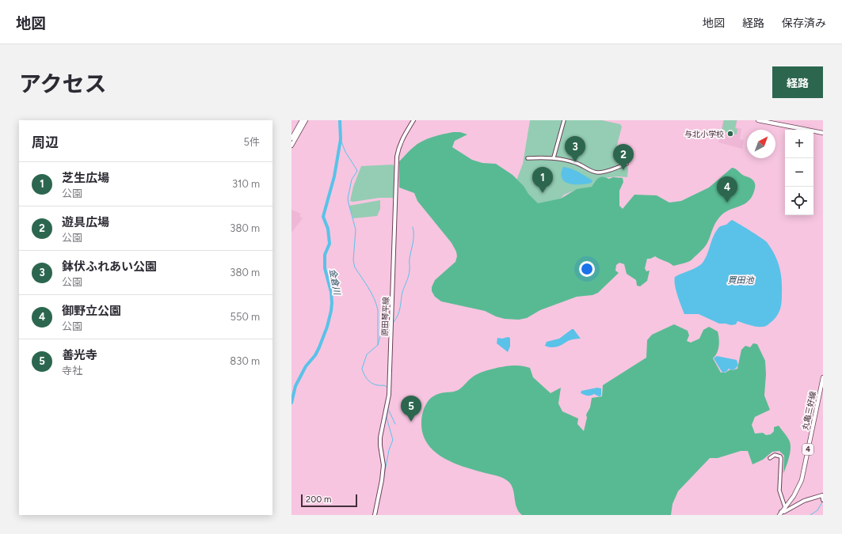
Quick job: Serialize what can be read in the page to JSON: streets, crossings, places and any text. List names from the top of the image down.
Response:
{
  "streets": {
    "main road": ["原田琴平線", "丸亀三好線", "4"]
  },
  "water": ["買田池", "金倉川"],
  "places": ["与北小学校"],
  "scale_bar": "200 m",
  "north": "top right",
  "page": {
    "header": "地図",
    "nav": ["地図", "経路", "保存済み"],
    "title": "アクセス",
    "buttons": "経路",
    "heading": ["周辺", "5件"],
    "map_buttons": ["+", "−"],
    "pins": [
      "3",
      "2",
      "1",
      "4",
      "5"
    ],
    "list": [
      {
        "mark": "1",
        "name": "芝生広場",
        "note": "公園",
        "value": "310 m"
      },
      {
        "mark": "2",
        "name": "遊具広場",
        "note": "公園",
        "value": "380 m"
      },
      {
        "mark": "3",
        "name": "鉢伏ふれあい公園",
        "note": "公園",
        "value": "380 m"
      },
      {
        "mark": "4",
        "name": "御野立公園",
        "note": "公園",
        "value": "550 m"
      },
      {
        "mark": "5",
        "name": "善光寺",
        "note": "寺社",
        "value": "830 m"
      }
    ],
    "scale": "200 m"
  }
}
